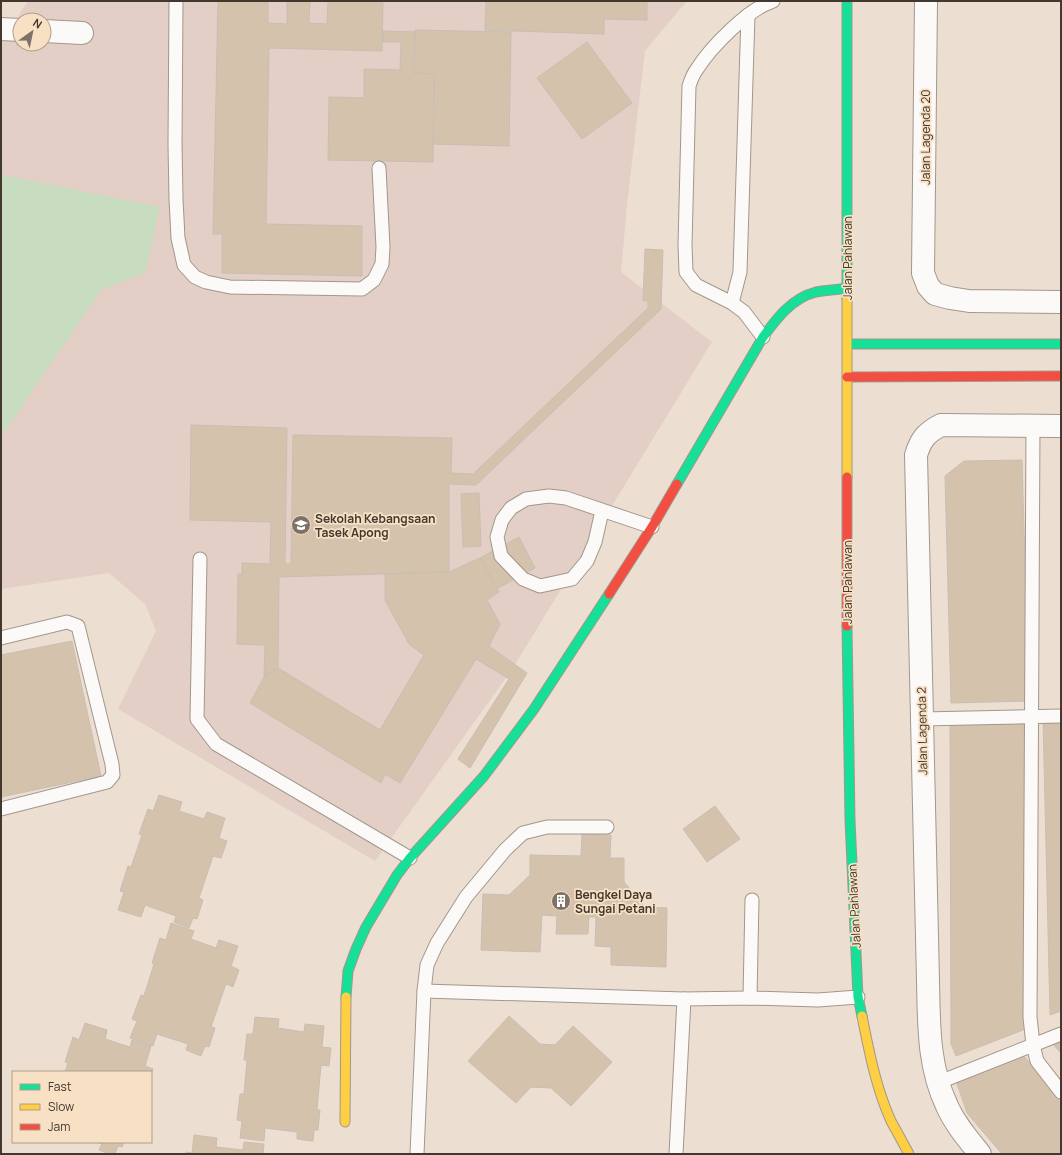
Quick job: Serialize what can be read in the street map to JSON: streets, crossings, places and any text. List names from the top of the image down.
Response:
{
  "streets": {
    "street": ["Jalan Lagenda 20", "Jalan Pahlawan", "Jalan Lagenda 2"]
  },
  "places": {
    "school or university": ["Sekolah Kebangsaan Tasek Apong"],
    "building": ["Bengkel Daya Sungai Petani"]
  },
  "legend": ["Fast", "Slow", "Jam"],
  "north": "top right"
}
